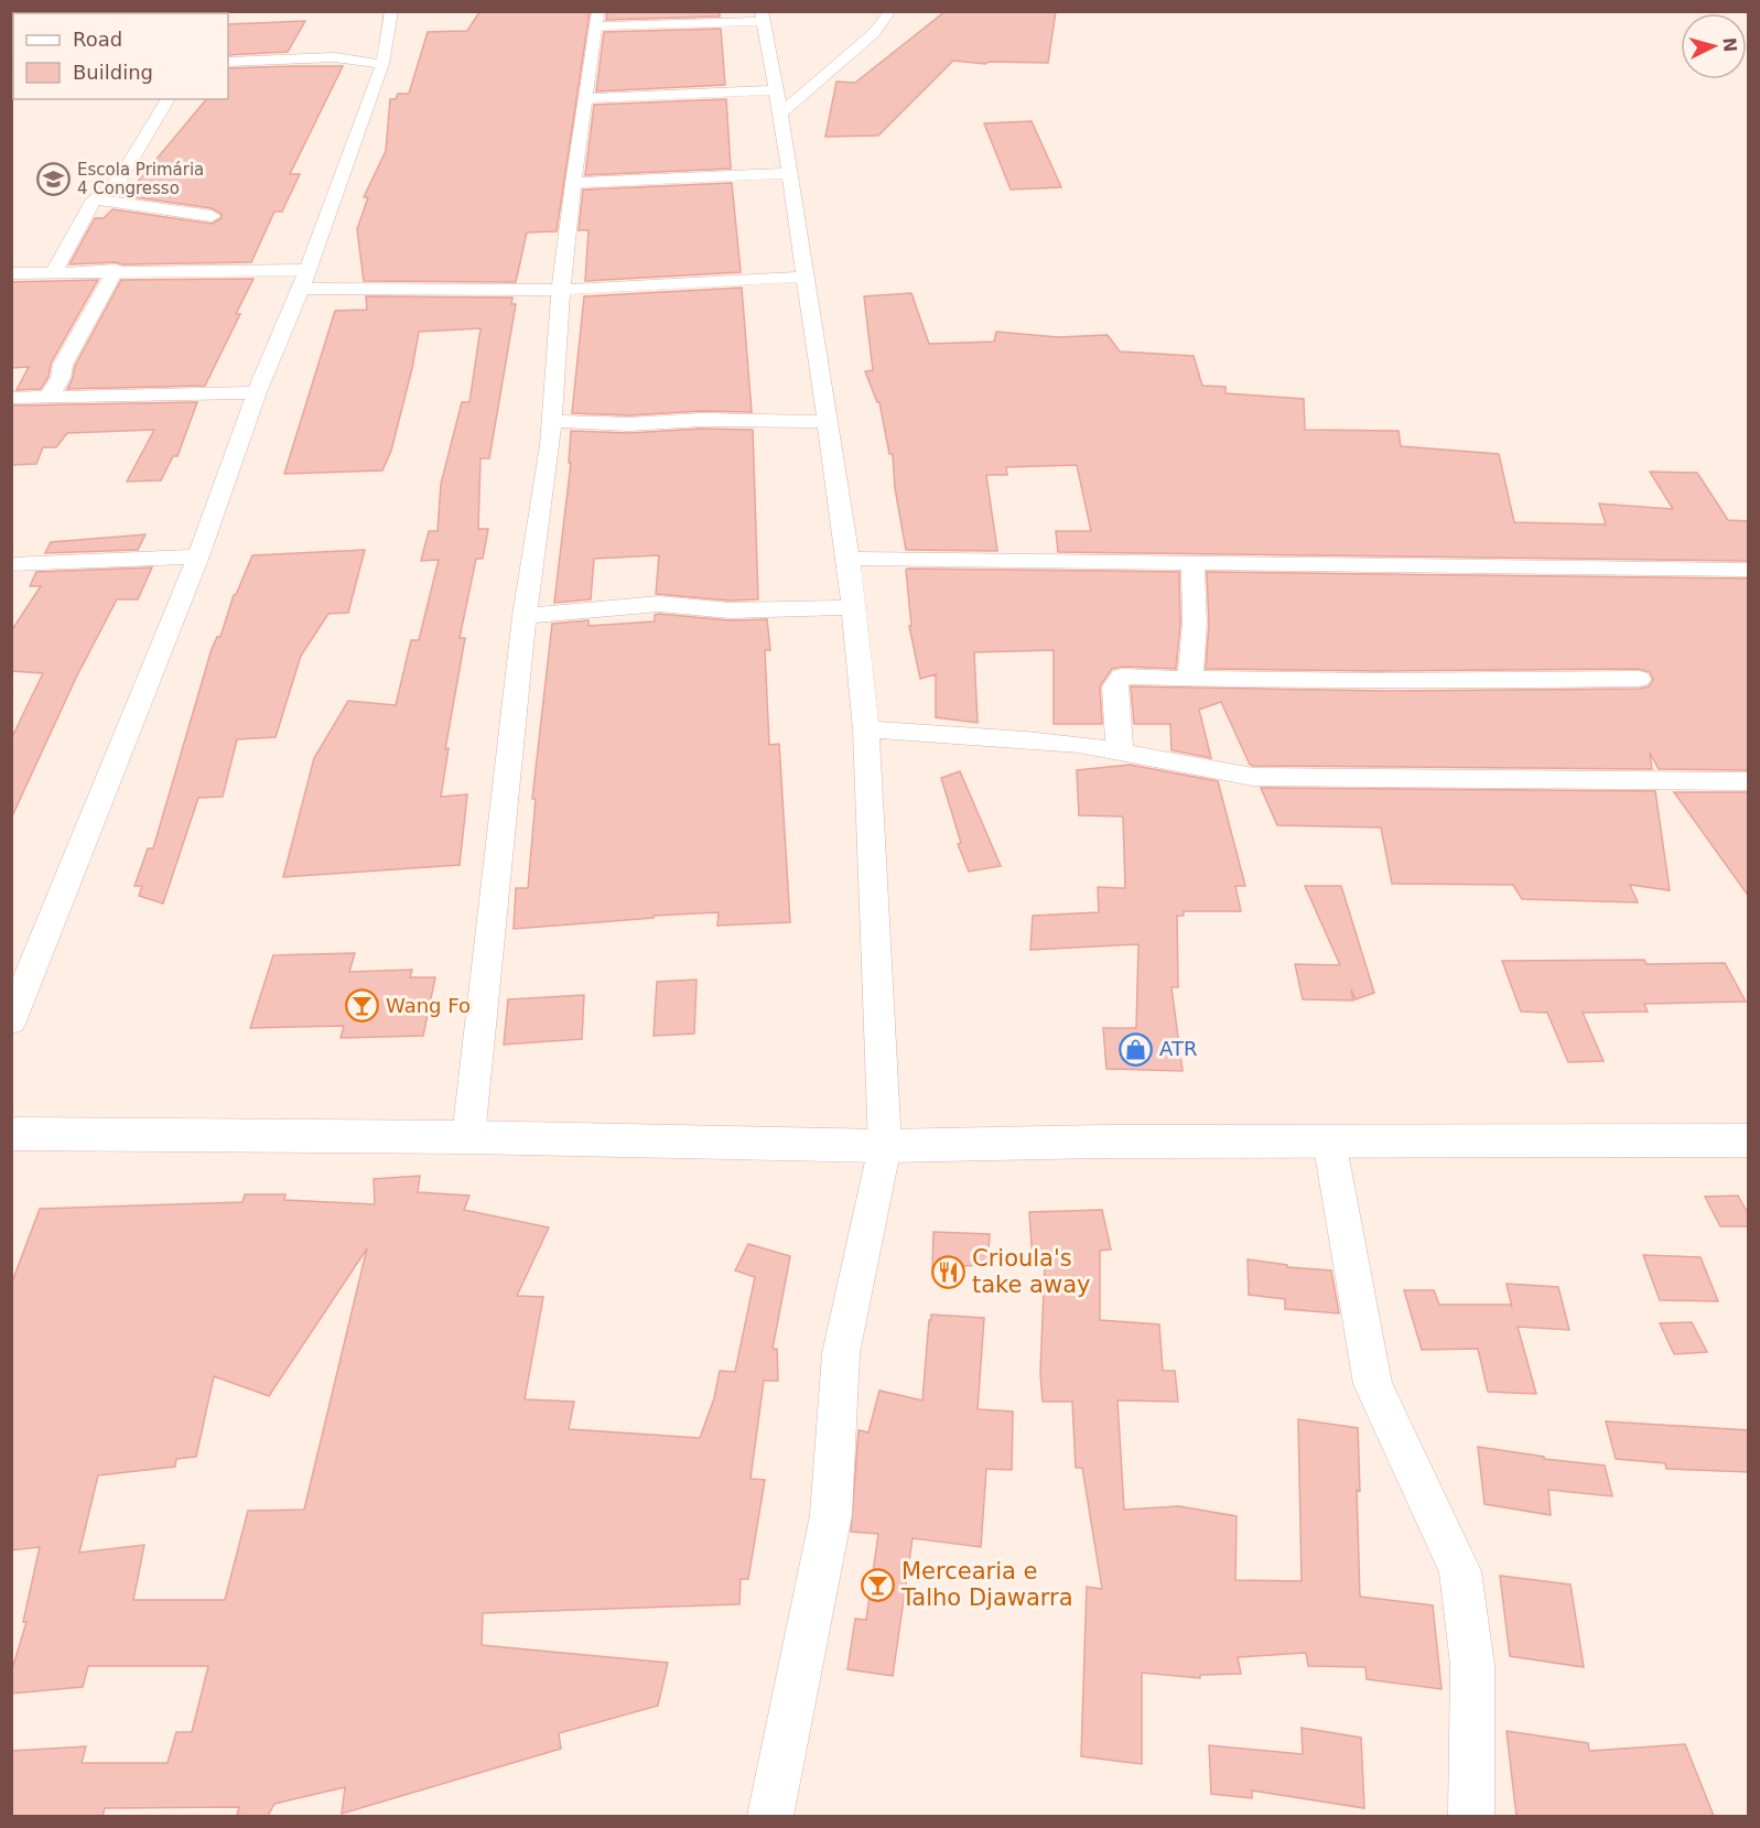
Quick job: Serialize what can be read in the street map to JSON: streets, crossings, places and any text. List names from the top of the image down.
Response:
{
  "places": {
    "school or university": ["Escola Primária 4 Congresso"],
    "bar": ["Wang Fo", "Mercearia e Talho Djawarra"],
    "shop": ["ATR"],
    "restaurant": ["Crioula's take away"]
  },
  "legend": ["Road", "Building"],
  "north": "right"
}
